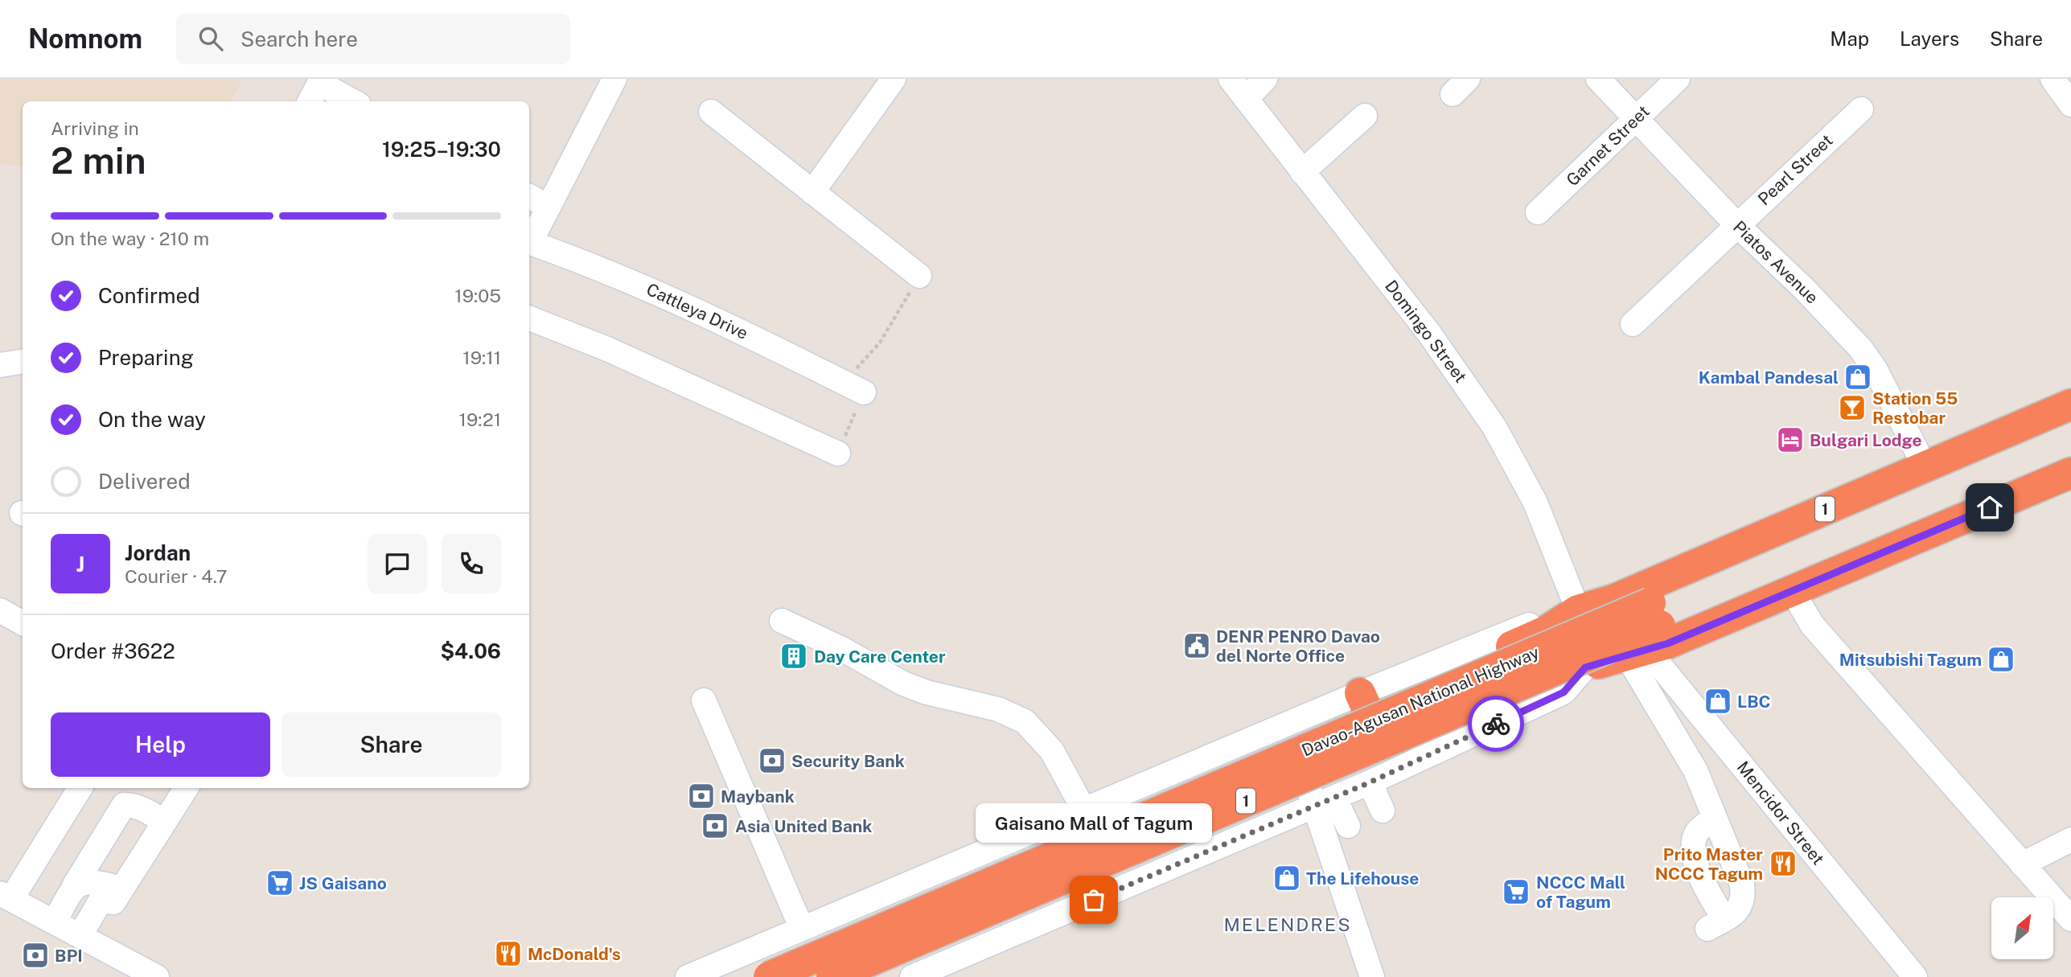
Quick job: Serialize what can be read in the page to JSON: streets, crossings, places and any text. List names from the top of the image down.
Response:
{
  "streets": {
    "highway": ["1", "Davao-Agusan National Highway"],
    "street": [
      "Garnet Street",
      "Pearl Street",
      "Piatos Avenue",
      "Cattleya Drive",
      "Domingo Street",
      "Mencidor Street"
    ]
  },
  "crossings": [
    ["Garnet Street", "Piatos Avenue"],
    ["Pearl Street", "Piatos Avenue"],
    ["Piatos Avenue", "Davao-Agusan National Highway"],
    ["Domingo Street", "Davao-Agusan National Highway"],
    ["Davao-Agusan National Highway", "Mencidor Street"]
  ],
  "districts": ["MELENDRES"],
  "places": {
    "shop": [
      "Kambal Pandesal",
      "Mitsubishi Tagum",
      "LBC",
      "The Lifehouse"
    ],
    "bar": ["Station 55 Restobar"],
    "hotel": ["Bulgari Lodge"],
    "public building": ["DENR PENRO Davao del Norte Office"],
    "building": ["Day Care Center"],
    "bank": [
      "Security Bank",
      "Maybank",
      "Asia United Bank",
      "BPI"
    ],
    "restaurant": ["Prito Master NCCC Tagum", "McDonald's"],
    "supermarket": ["JS Gaisano", "NCCC Mall of Tagum"],
    "other": ["Gaisano Mall of Tagum"]
  },
  "north": "top right",
  "page": {
    "header": "Nomnom",
    "search": "Search here",
    "nav": ["Map", "Layers", "Share"],
    "heading": ["2 min", "Arriving in", "19:25–19:30"],
    "panel": [
      "Jordan",
      "Courier · 4.7",
      "Order #3622",
      "$4.06"
    ],
    "bar": "On the way · 210 m",
    "list": [
      ["Confirmed", "19:05"],
      ["Preparing", "19:11"],
      ["On the way", "19:21"],
      "Delivered"
    ],
    "round": "J",
    "buttons": ["Help", "Share"],
    "bubble": "Gaisano Mall of Tagum"
  }
}
